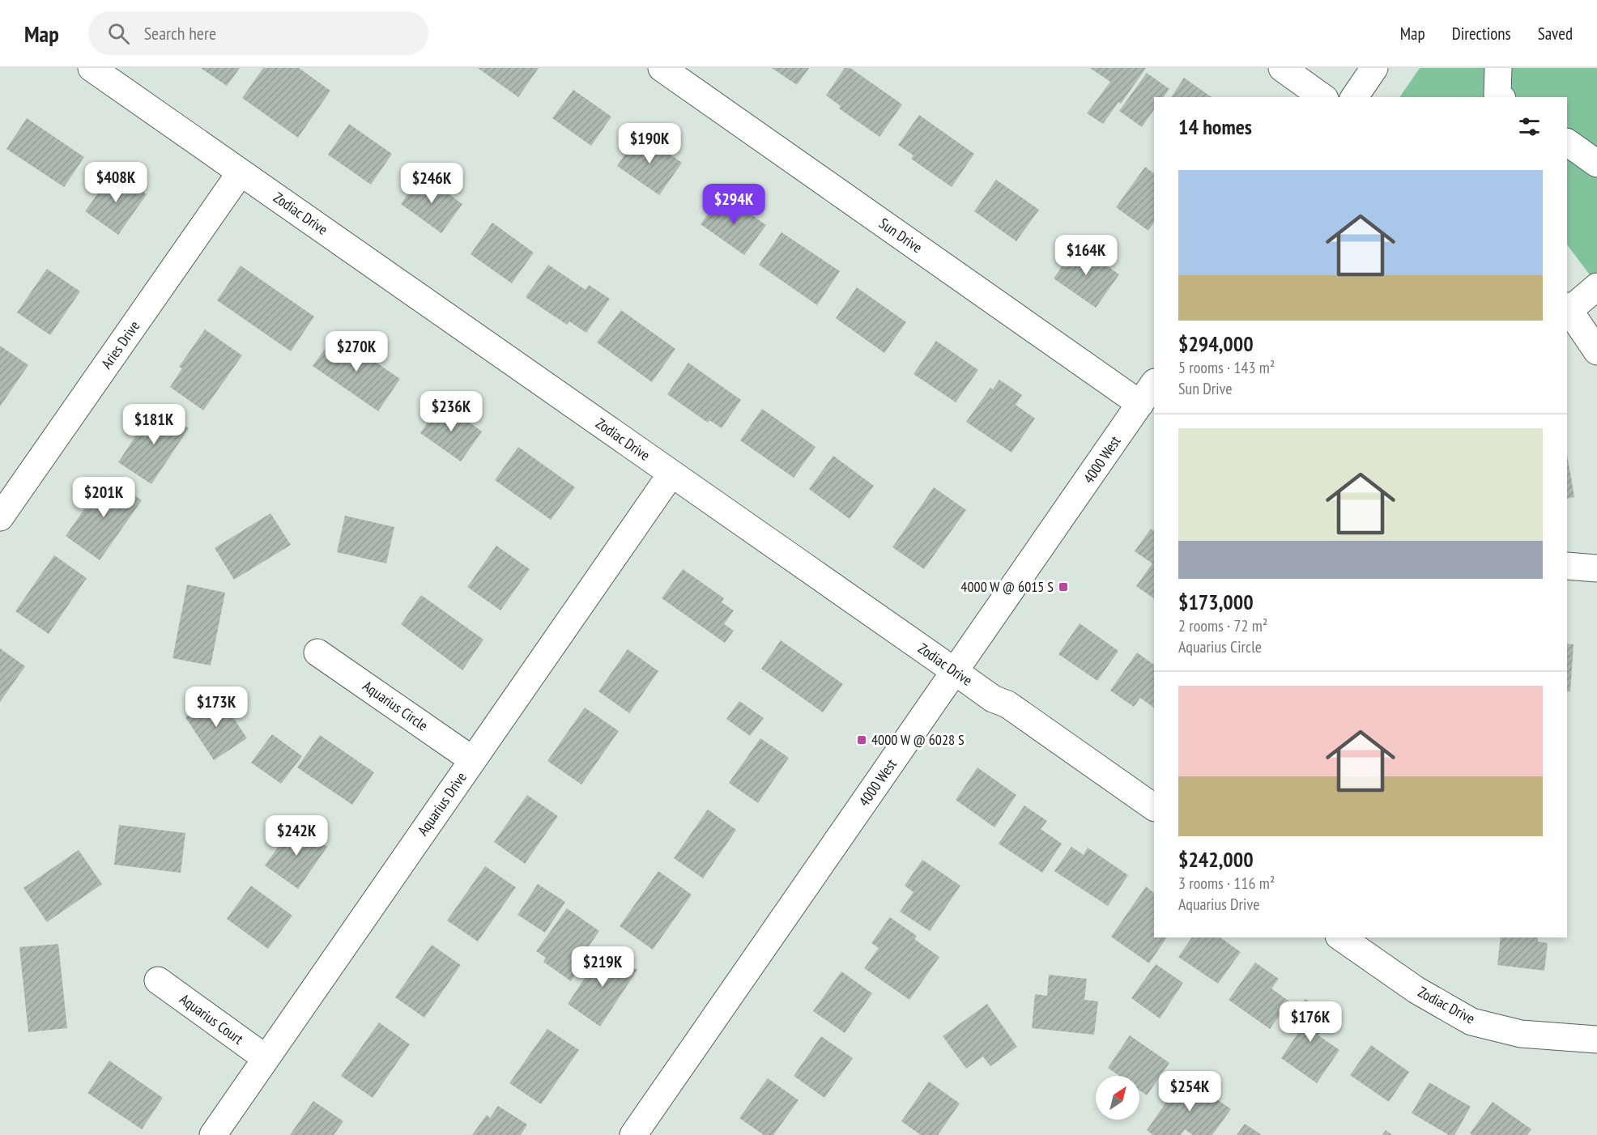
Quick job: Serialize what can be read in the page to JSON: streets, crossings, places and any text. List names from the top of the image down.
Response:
{
  "streets": {
    "street": [
      "Zodiac Drive",
      "Sun Drive",
      "Aries Drive",
      "4000 West",
      "Aquarius Circle",
      "Aquarius Drive",
      "Aquarius Court"
    ]
  },
  "crossings": [
    ["Zodiac Drive", "Aries Drive"],
    ["Zodiac Drive", "4000 West"],
    ["Zodiac Drive", "Aquarius Drive"],
    ["Sun Drive", "4000 West"],
    ["Aquarius Circle", "Aquarius Drive"],
    ["Aquarius Drive", "Aquarius Court"]
  ],
  "places": {
    "transit": ["4000 W @ 6015 S", "4000 W @ 6028 S"]
  },
  "north": "top right",
  "page": {
    "header": "Map",
    "search": "Search here",
    "nav": ["Map", "Directions", "Saved"],
    "heading": "14 homes",
    "price": [
      "$190K",
      "$408K",
      "$246K",
      "$294K",
      "$164K",
      "$270K",
      "$236K",
      "$181K",
      "$201K",
      "$173K",
      "$242K",
      "$219K",
      "$176K",
      "$254K"
    ],
    "list": [
      {
        "name": "$294,000",
        "note": "5 rooms · 143 m² · Sun Drive"
      },
      {
        "name": "$173,000",
        "note": "2 rooms · 72 m² · Aquarius Circle"
      },
      {
        "name": "$242,000",
        "note": "3 rooms · 116 m² · Aquarius Drive"
      }
    ]
  }
}
